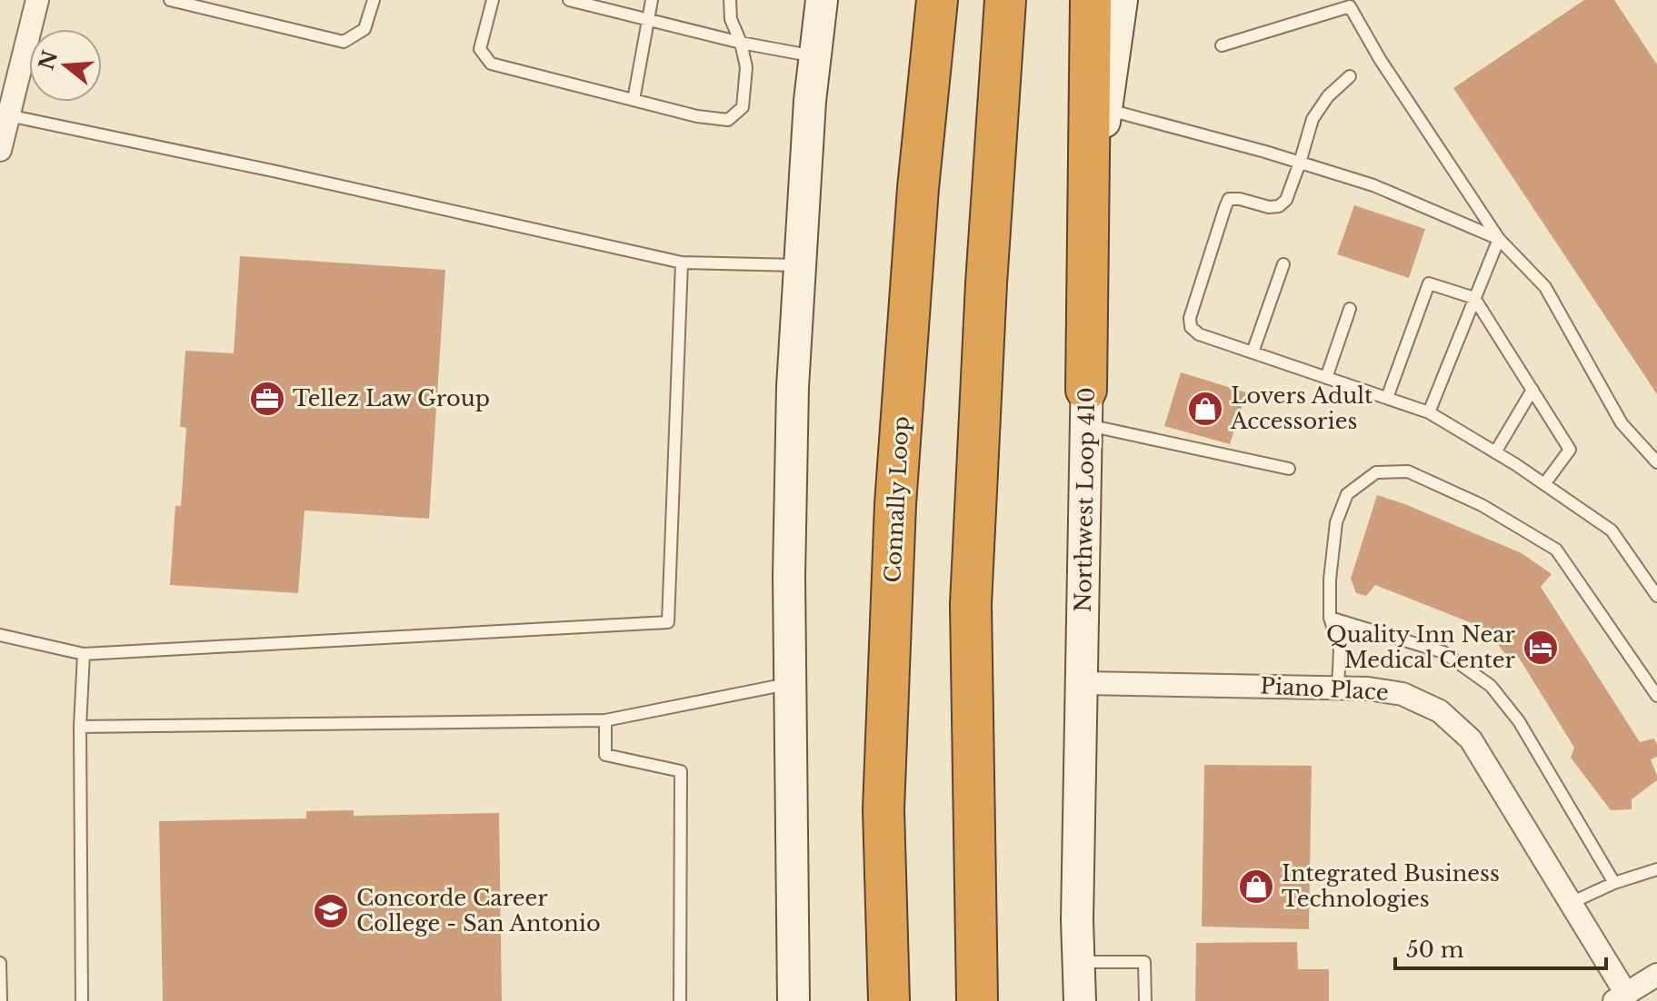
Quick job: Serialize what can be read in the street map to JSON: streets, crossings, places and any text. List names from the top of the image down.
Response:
{
  "streets": {
    "highway": ["Connally Loop"],
    "main road": ["Northwest Loop 410"],
    "street": ["Piano Place"]
  },
  "crossings": [
    ["Northwest Loop 410", "Piano Place"]
  ],
  "places": {
    "office": ["Tellez Law Group"],
    "shop": ["Lovers Adult Accessories", "Integrated Business Technologies"],
    "hotel": ["Quality Inn Near Medical Center"],
    "school or university": ["Concorde Career College - San Antonio"]
  },
  "scale_bar": "50 m",
  "north": "left"
}
